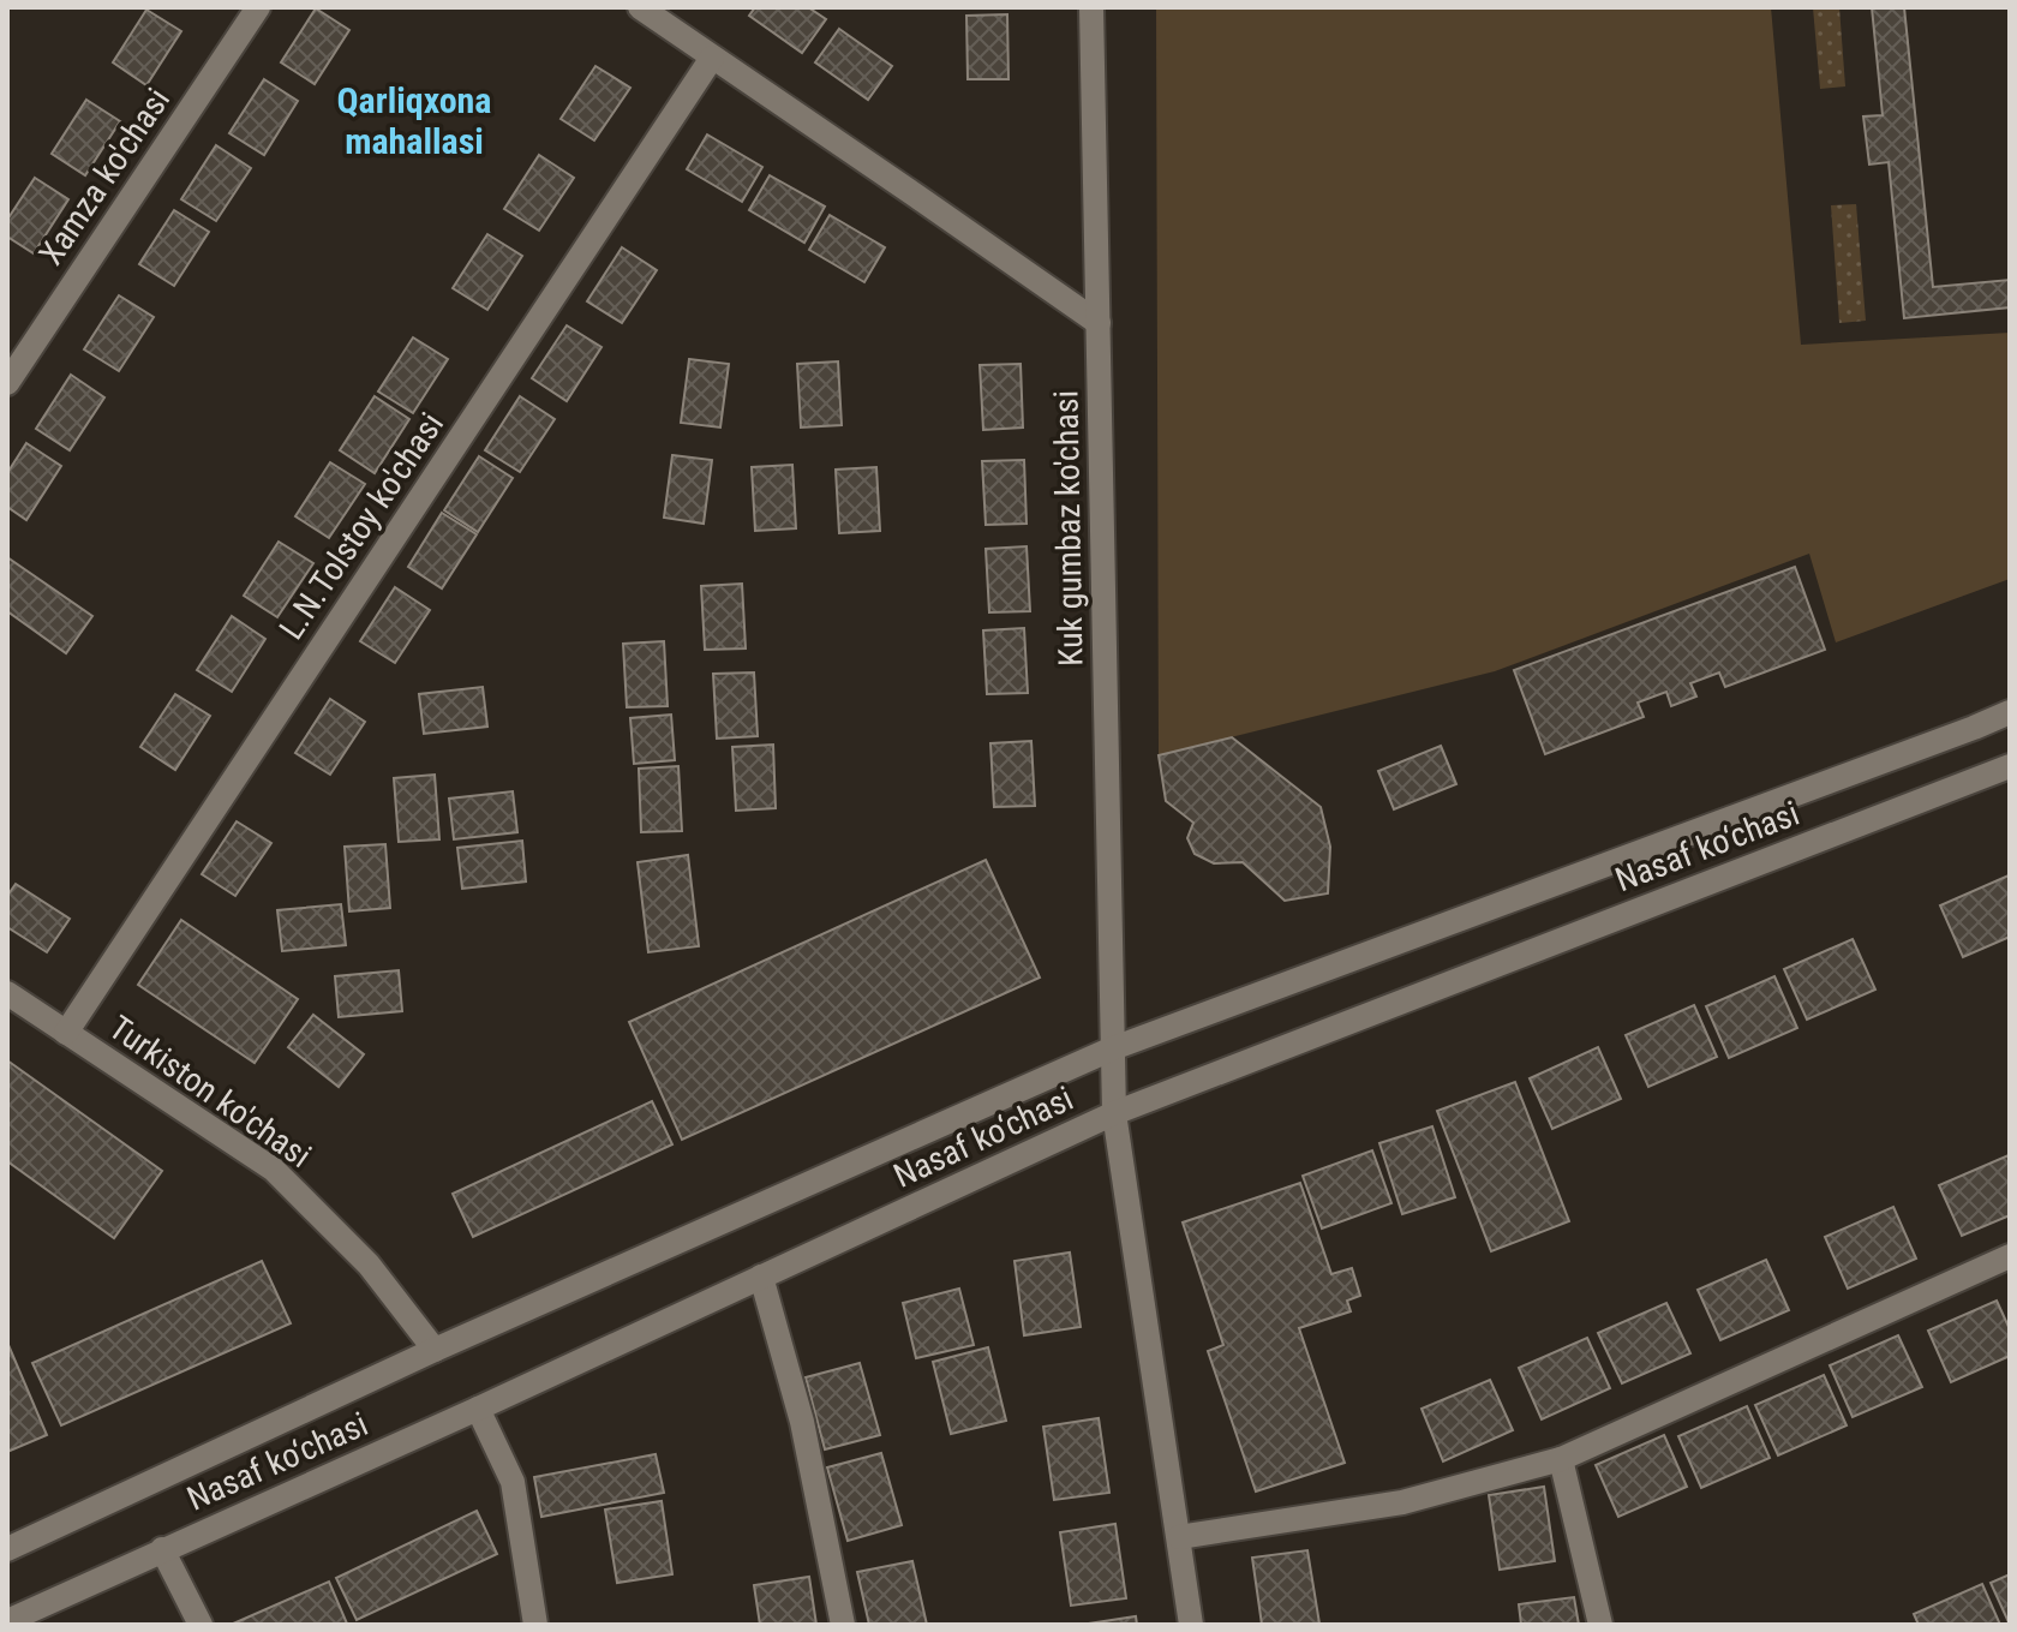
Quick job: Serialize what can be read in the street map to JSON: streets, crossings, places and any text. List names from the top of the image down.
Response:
{
  "streets": {
    "street": [
      "Xamza ko'chasi",
      "L.N.Tolstoy ko'chasi",
      "Kuk gumbaz ko'chasi",
      "Nasaf ko‘chasi",
      "Turkiston ko'chasi"
    ]
  },
  "crossings": [
    ["L.N.Tolstoy ko'chasi", "Turkiston ko'chasi"],
    ["Kuk gumbaz ko'chasi", "Nasaf ko‘chasi"],
    ["Nasaf ko‘chasi", "Turkiston ko'chasi"]
  ],
  "districts": ["Qarliqxona mahallasi"]
}
